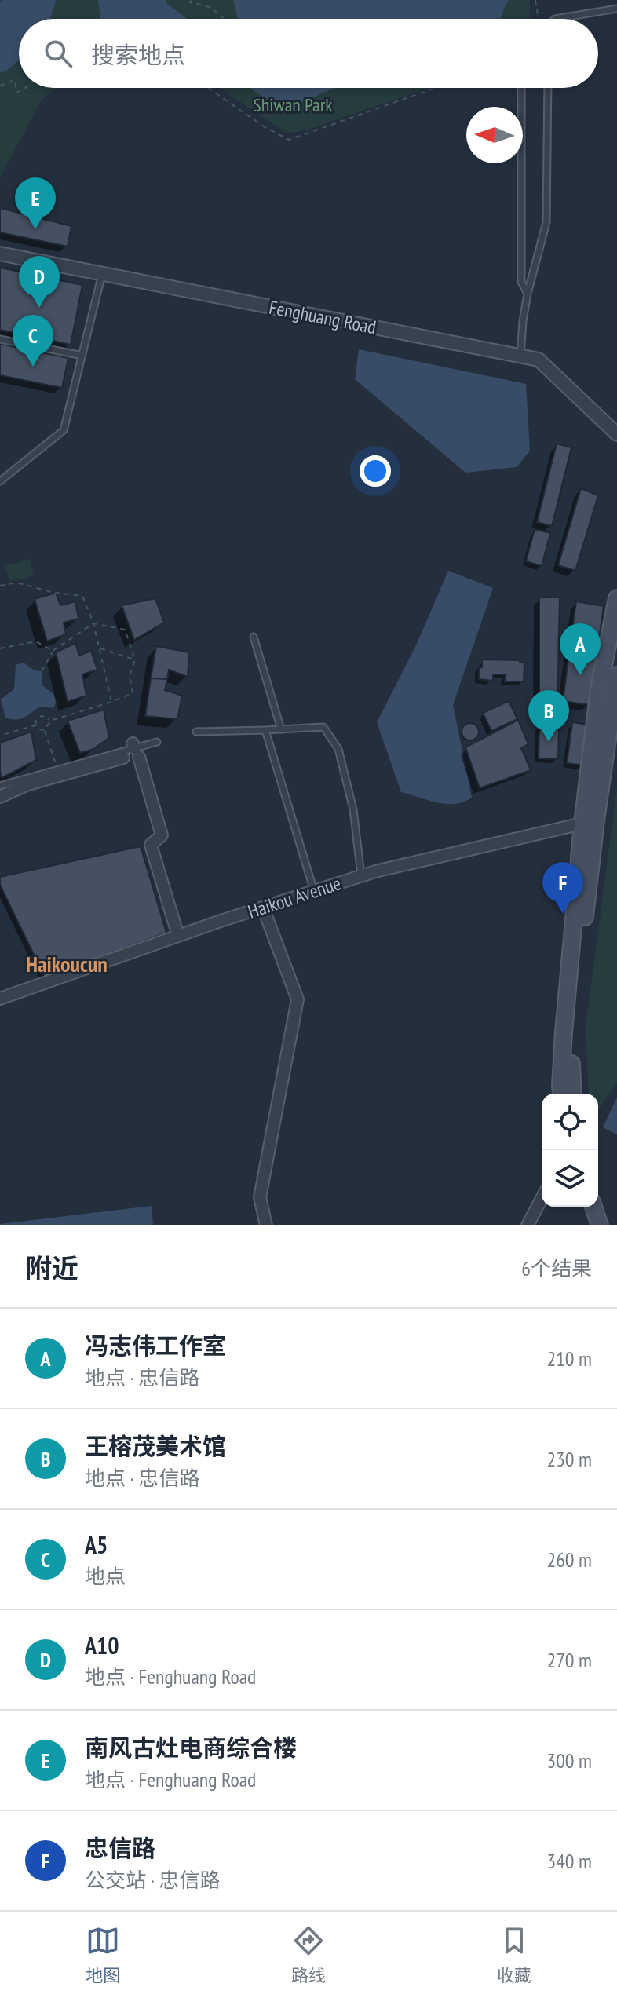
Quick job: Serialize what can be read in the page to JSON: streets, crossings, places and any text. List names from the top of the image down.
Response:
{
  "streets": {
    "street": ["Fenghuang Road", "Haikou Avenue"]
  },
  "districts": ["Haikoucun"],
  "parks": ["Shiwan Park"],
  "north": "left",
  "page": {
    "search": "搜索地点",
    "pins": [
      "E",
      "D",
      "C",
      "A",
      "B",
      "F"
    ],
    "heading": ["附近", "6个结果"],
    "list": [
      {
        "mark": "A",
        "name": "冯志伟工作室",
        "note": "地点 · 忠信路",
        "value": "210 m"
      },
      {
        "mark": "B",
        "name": "王榕茂美术馆",
        "note": "地点 · 忠信路",
        "value": "230 m"
      },
      {
        "mark": "C",
        "name": "A5",
        "note": "地点",
        "value": "260 m"
      },
      {
        "mark": "D",
        "name": "A10",
        "note": "地点 · Fenghuang Road",
        "value": "270 m"
      },
      {
        "mark": "E",
        "name": "南风古灶电商综合楼",
        "note": "地点 · Fenghuang Road",
        "value": "300 m"
      },
      {
        "mark": "F",
        "name": "忠信路",
        "note": "公交站 · 忠信路",
        "value": "340 m"
      }
    ],
    "nav": ["地图", "路线", "收藏"]
  }
}
